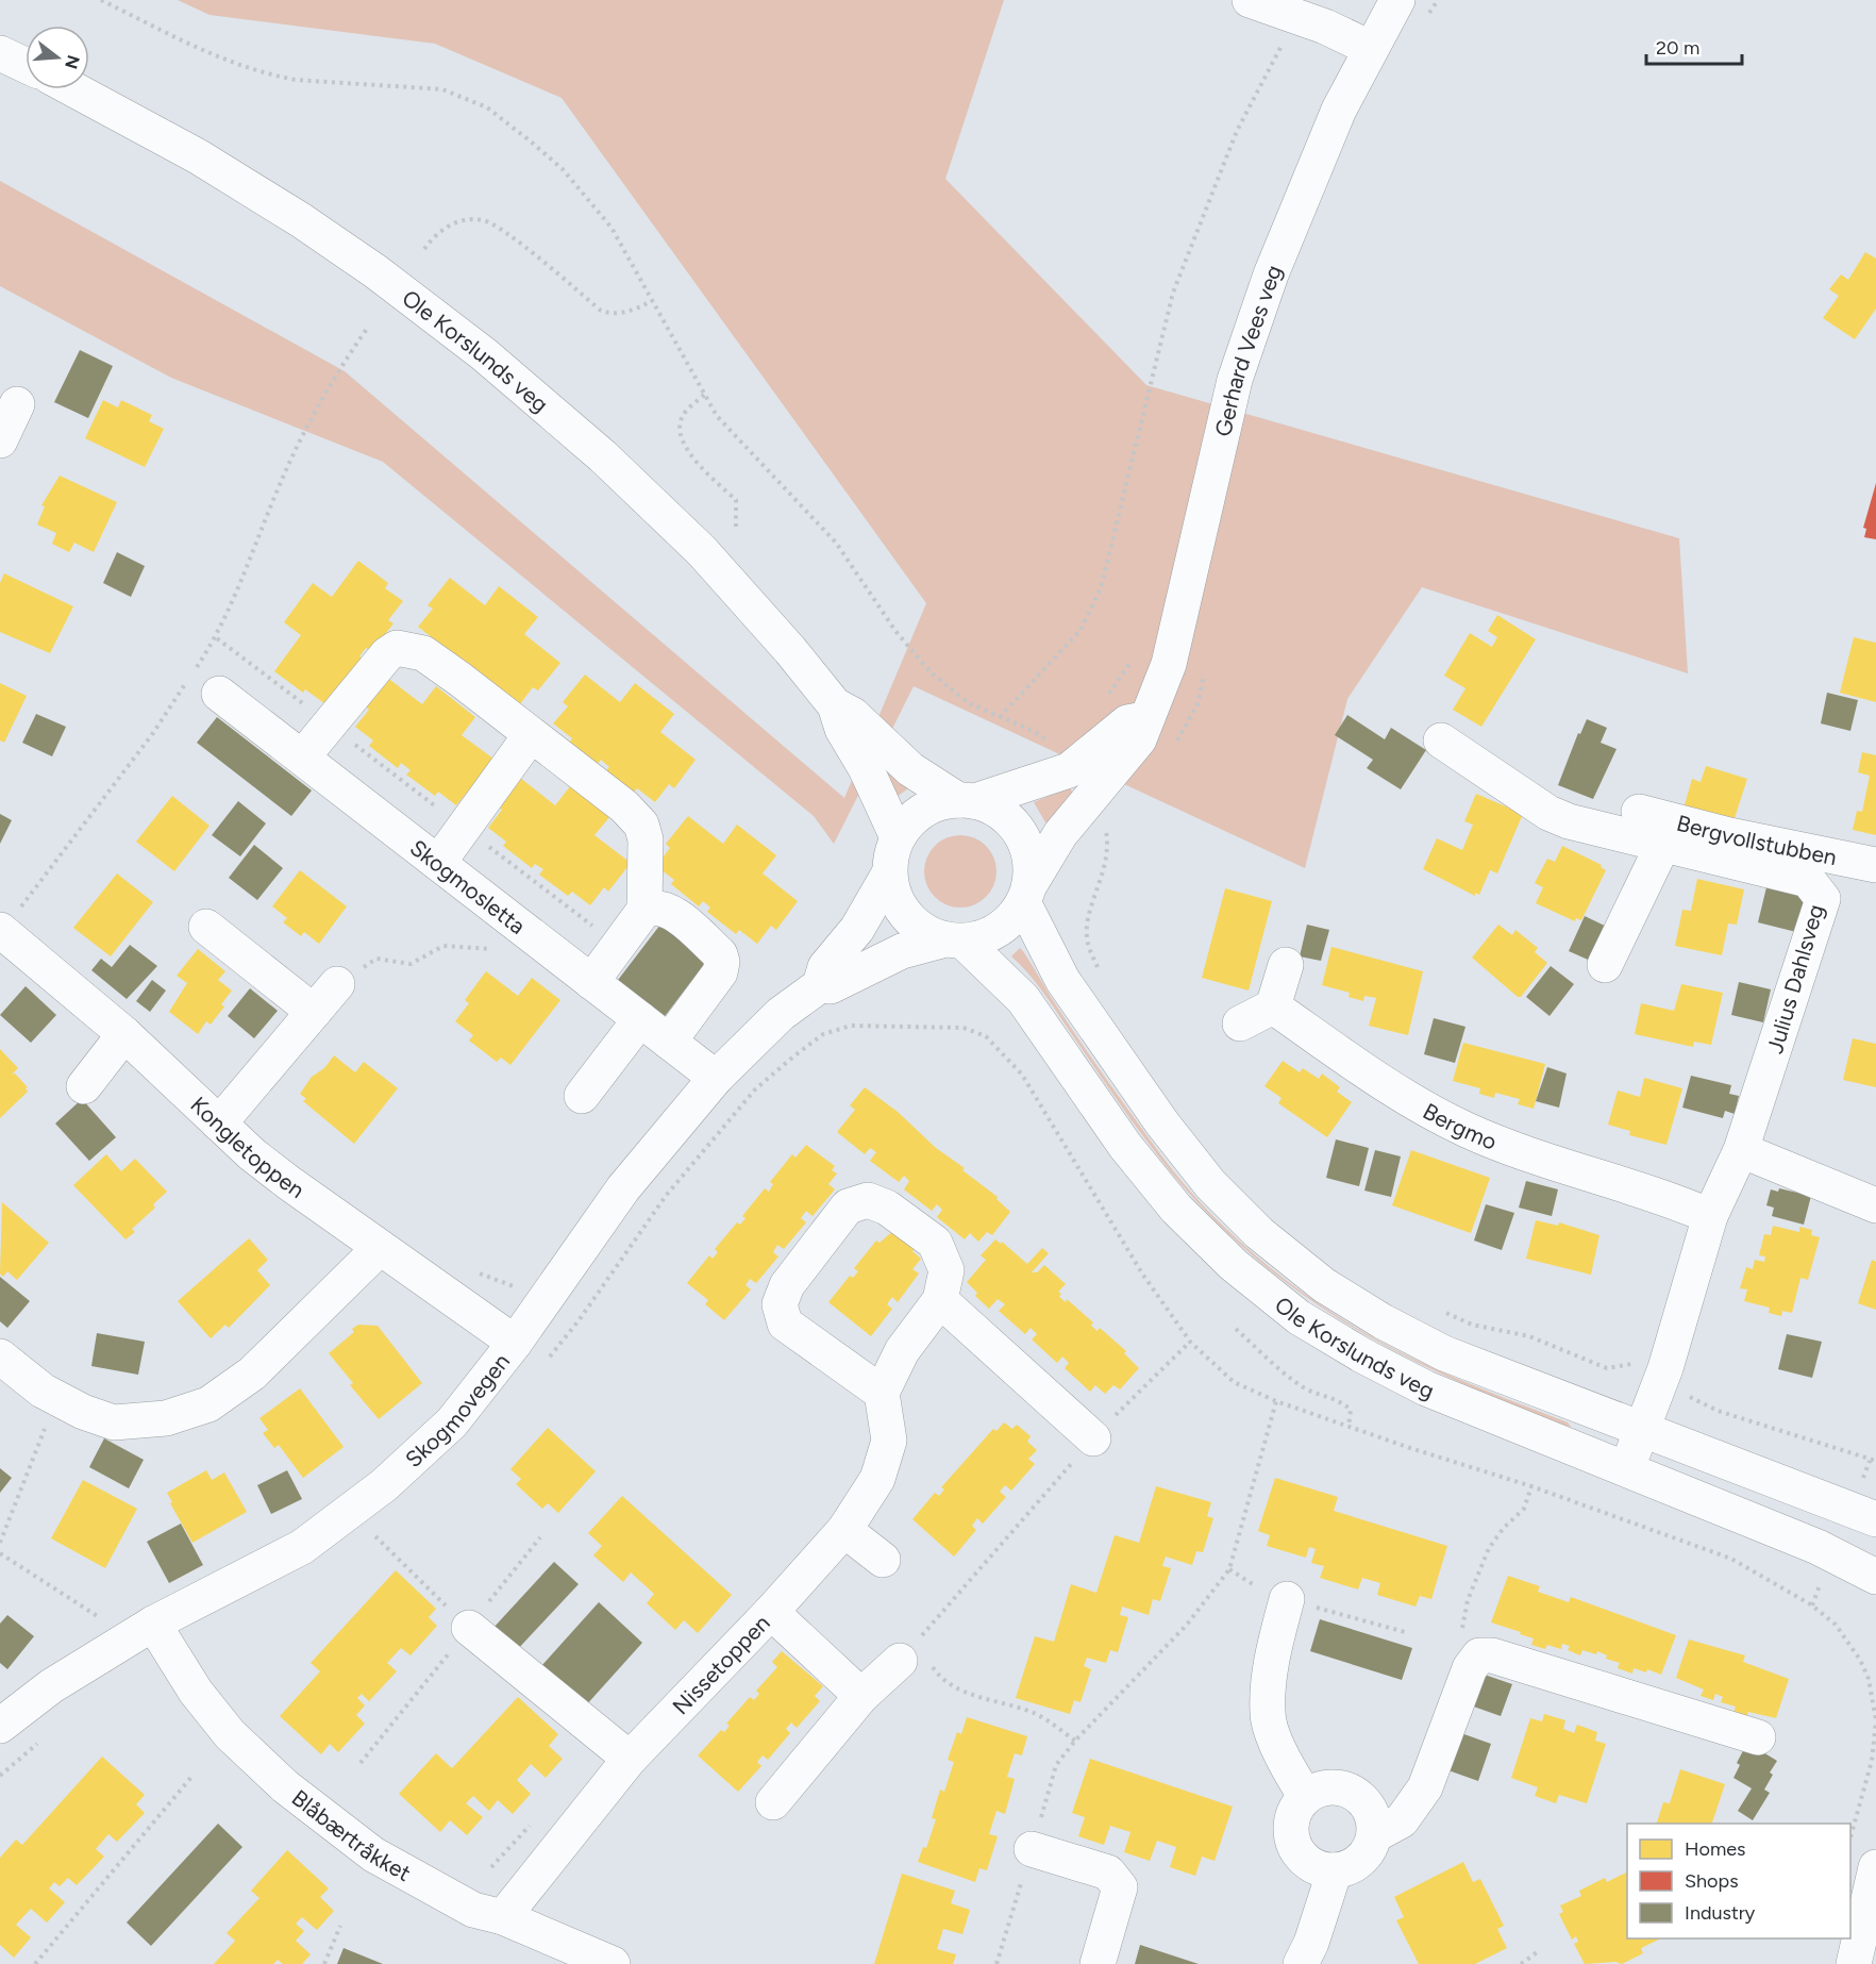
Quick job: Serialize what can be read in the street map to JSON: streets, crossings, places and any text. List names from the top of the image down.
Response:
{
  "streets": {
    "street": [
      "Ole Korslunds veg",
      "Gerhard Vees veg",
      "Bergvollstubben",
      "Skogmosletta",
      "Julius Dahlsveg",
      "Bergmo",
      "Kongletoppen",
      "Skogmovegen",
      "Nissetoppen",
      "Blåbærtråkket"
    ]
  },
  "crossings": [
    ["Ole Korslunds veg", "Gerhard Vees veg"],
    ["Ole Korslunds veg", "Julius Dahlsveg"],
    ["Ole Korslunds veg", "Skogmovegen"],
    ["Gerhard Vees veg", "Skogmovegen"],
    ["Skogmosletta", "Skogmovegen"],
    ["Julius Dahlsveg", "Bergmo"],
    ["Kongletoppen", "Skogmovegen"],
    ["Skogmovegen", "Blåbærtråkket"],
    ["Nissetoppen", "Blåbærtråkket"]
  ],
  "legend": ["Homes", "Shops", "Industry"],
  "scale_bar": "20 m",
  "north": "right"
}
